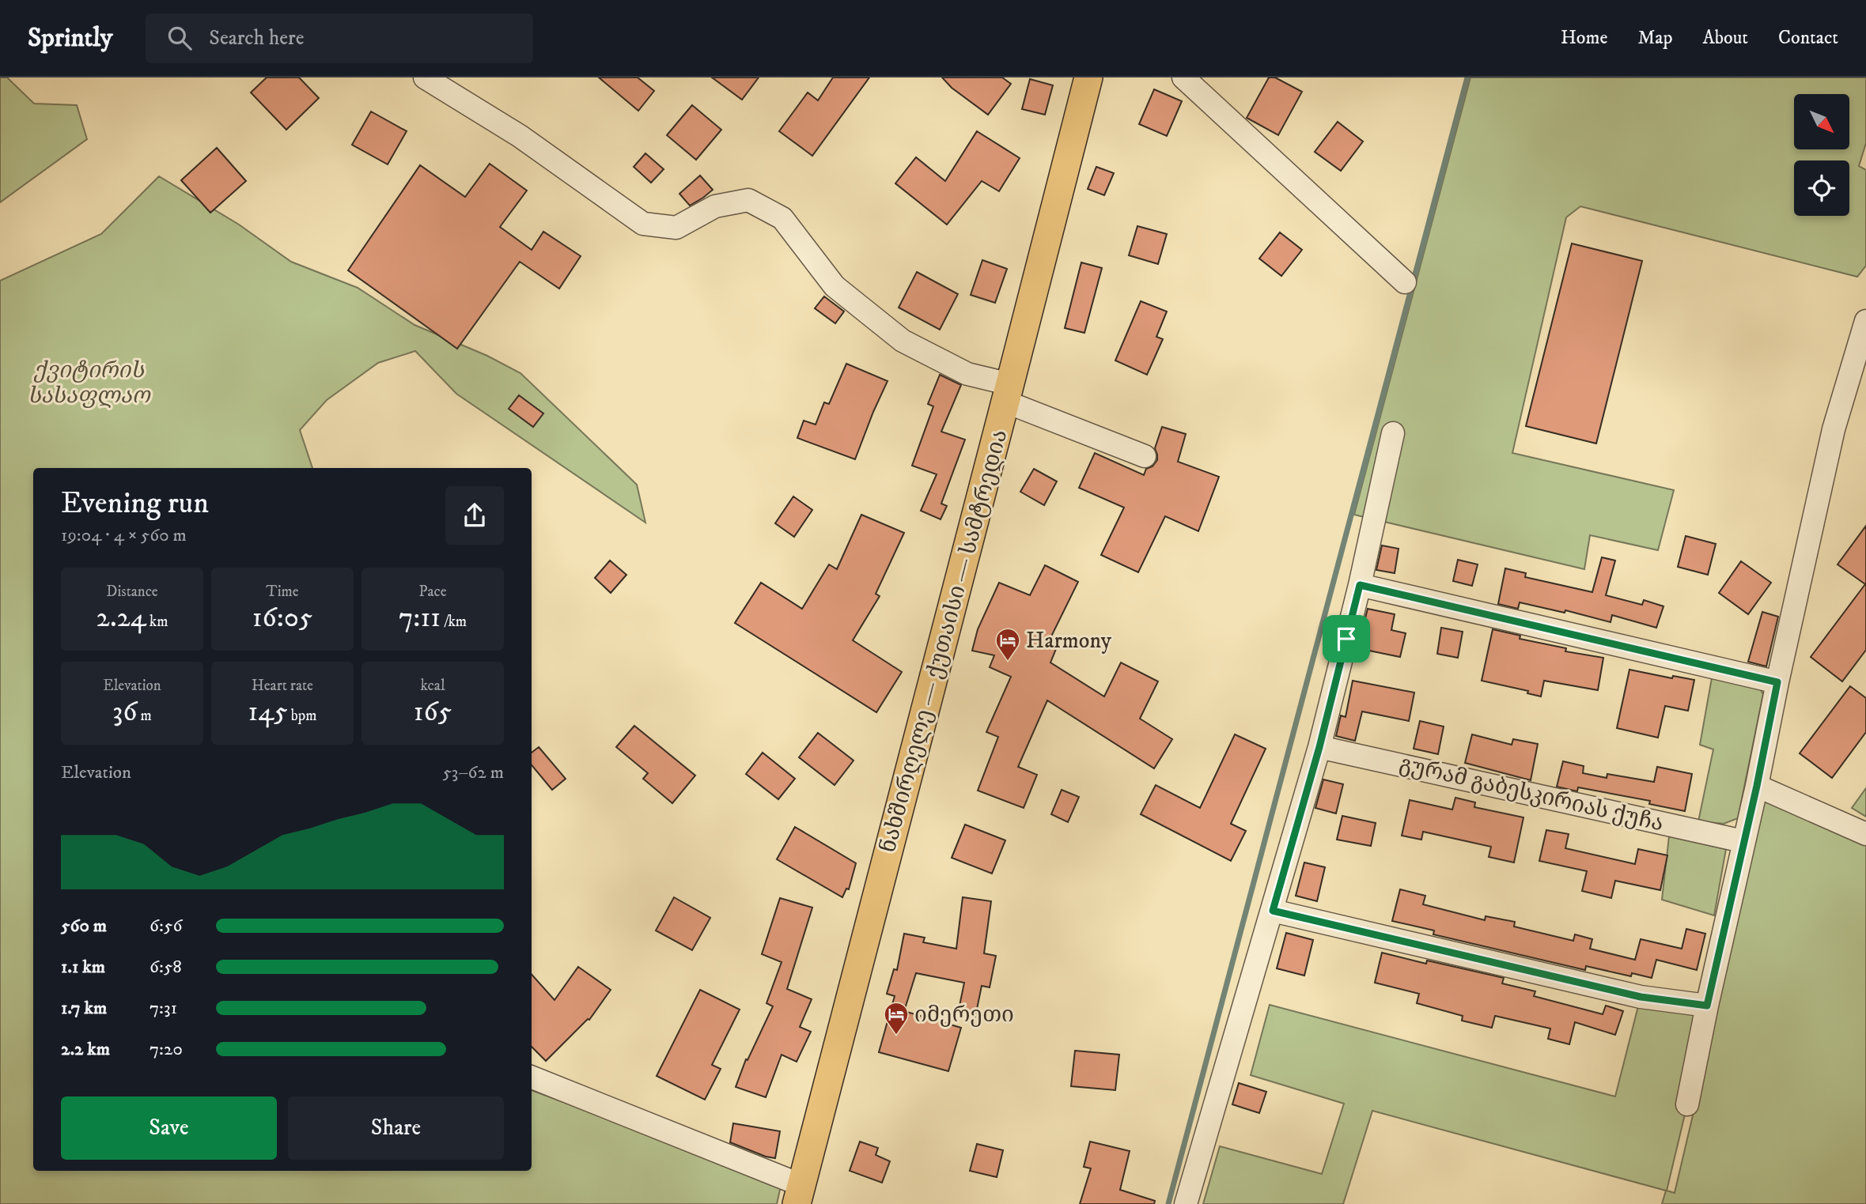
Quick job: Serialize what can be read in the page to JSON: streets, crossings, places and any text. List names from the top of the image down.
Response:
{
  "streets": {
    "main road": ["ნახშირღელე — ქუთაისი — სამტრედია"],
    "street": ["გურამ გაბესკირიას ქუჩა"]
  },
  "parks": ["ქვიტირის სასაფლაო"],
  "places": {
    "hotel": ["Harmony", "იმერეთი"]
  },
  "north": "bottom right",
  "page": {
    "header": "Sprintly",
    "search": "Search here",
    "nav": [
      "Home",
      "Map",
      "About",
      "Contact"
    ],
    "heading": ["Evening run", "19:04 · 4 × 560 m"],
    "stats": [
      ["Distance", "2.24 km"],
      ["Time", "16:05"],
      ["Pace", "7:11 /km"],
      ["Elevation", "36 m"],
      ["Heart rate", "145 bpm"],
      ["kcal", "165"]
    ],
    "chart": ["Elevation", "53–62 m"],
    "list": [
      {
        "name": "560 m",
        "note": "6:56"
      },
      {
        "name": "1.1 km",
        "note": "6:58"
      },
      {
        "name": "1.7 km",
        "note": "7:31"
      },
      {
        "name": "2.2 km",
        "note": "7:20"
      }
    ],
    "buttons": ["Save", "Share"]
  }
}
